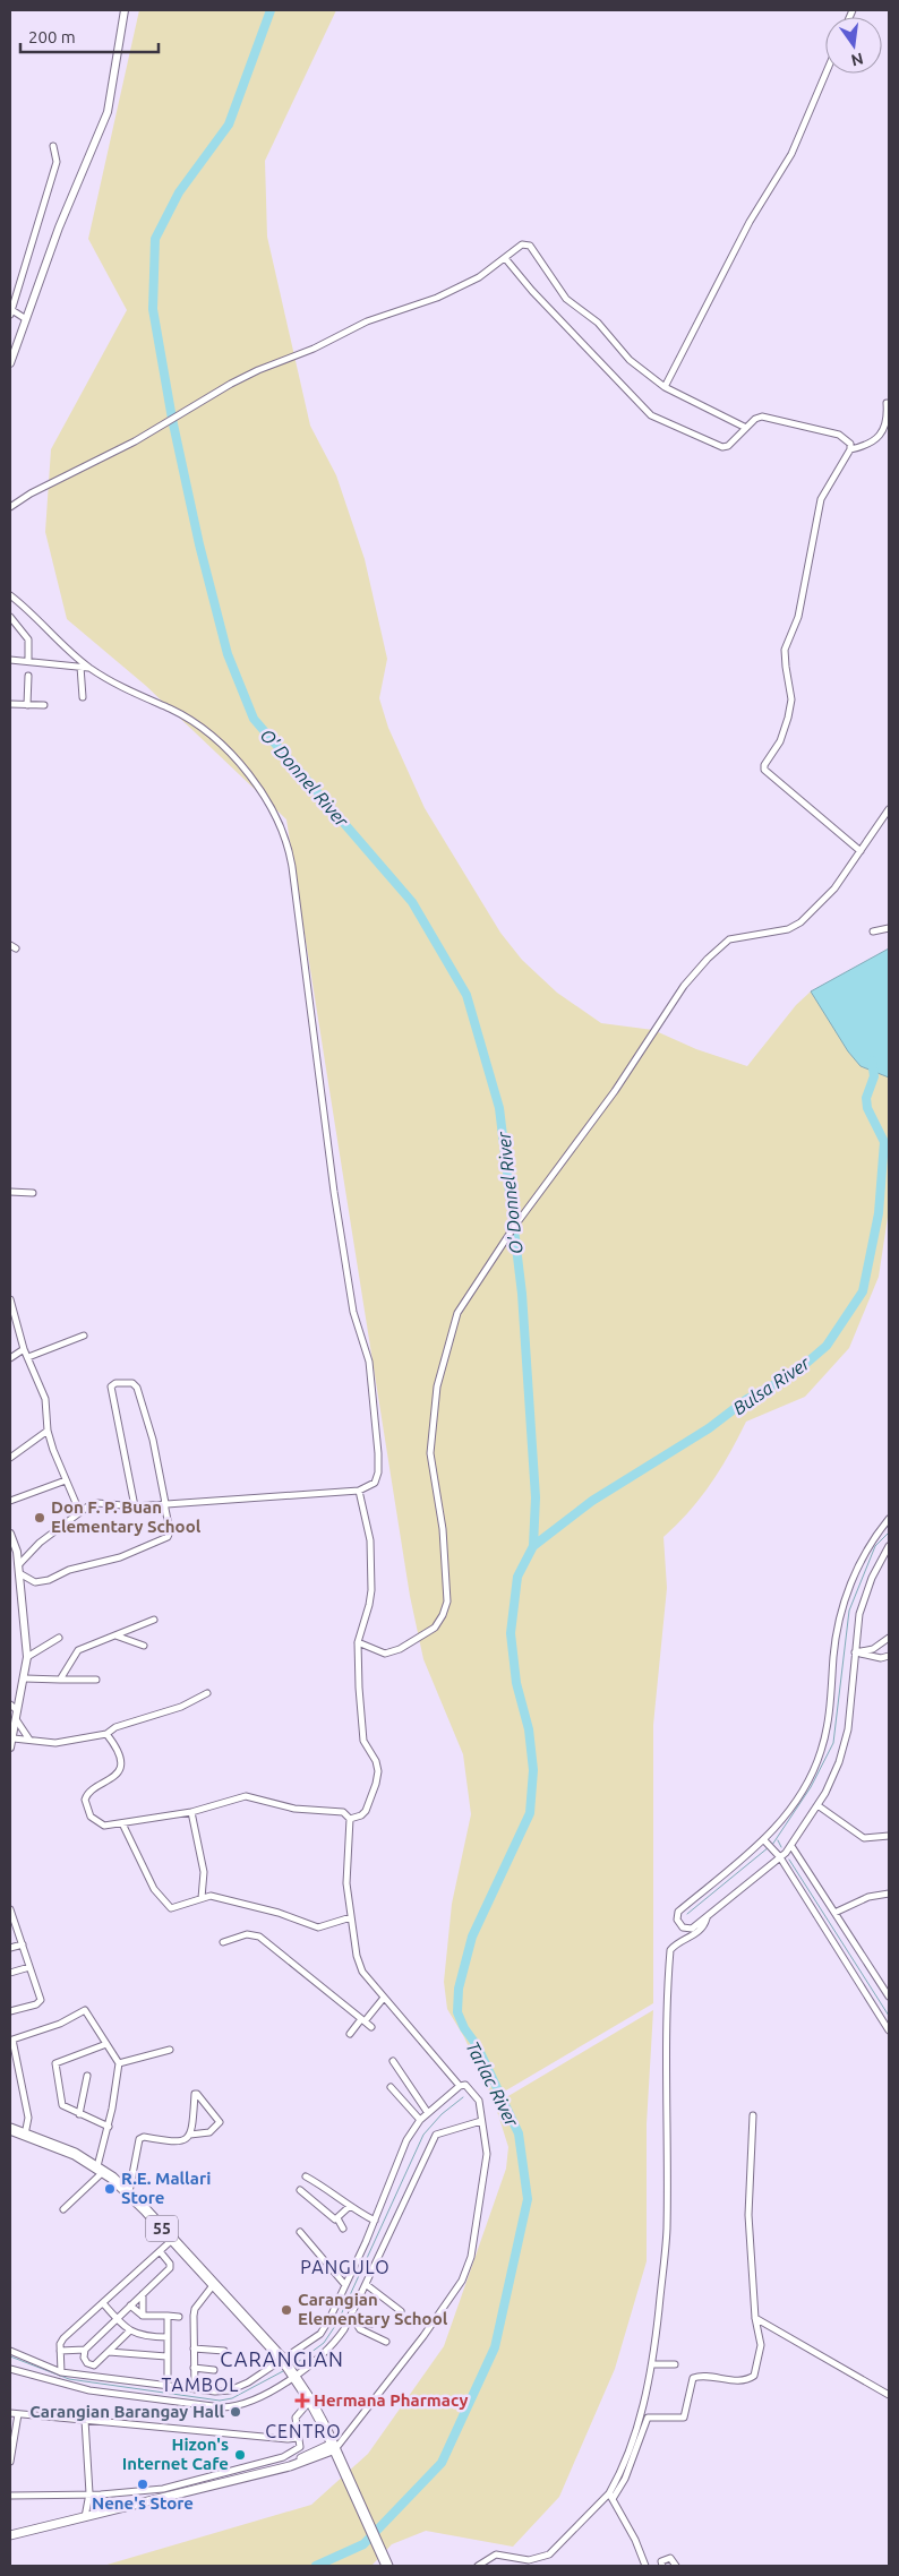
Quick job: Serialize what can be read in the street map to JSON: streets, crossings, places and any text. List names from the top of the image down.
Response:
{
  "streets": {
    "highway": ["55"]
  },
  "districts": [
    "PANGULO",
    "CARANGIAN",
    "TAMBOL",
    "CENTRO"
  ],
  "water": ["O' Donnel River", "Bulsa River", "Tarlac River"],
  "places": {
    "other": [
      "Don F. P. Buan Elementary School",
      "R.E. Mallari Store",
      "Carangian Elementary School",
      "Carangian Barangay Hall",
      "Hizon's Internet Cafe",
      "Nene's Store"
    ],
    "health": ["Hermana Pharmacy"]
  },
  "scale_bar": "200 m",
  "north": "bottom"
}
